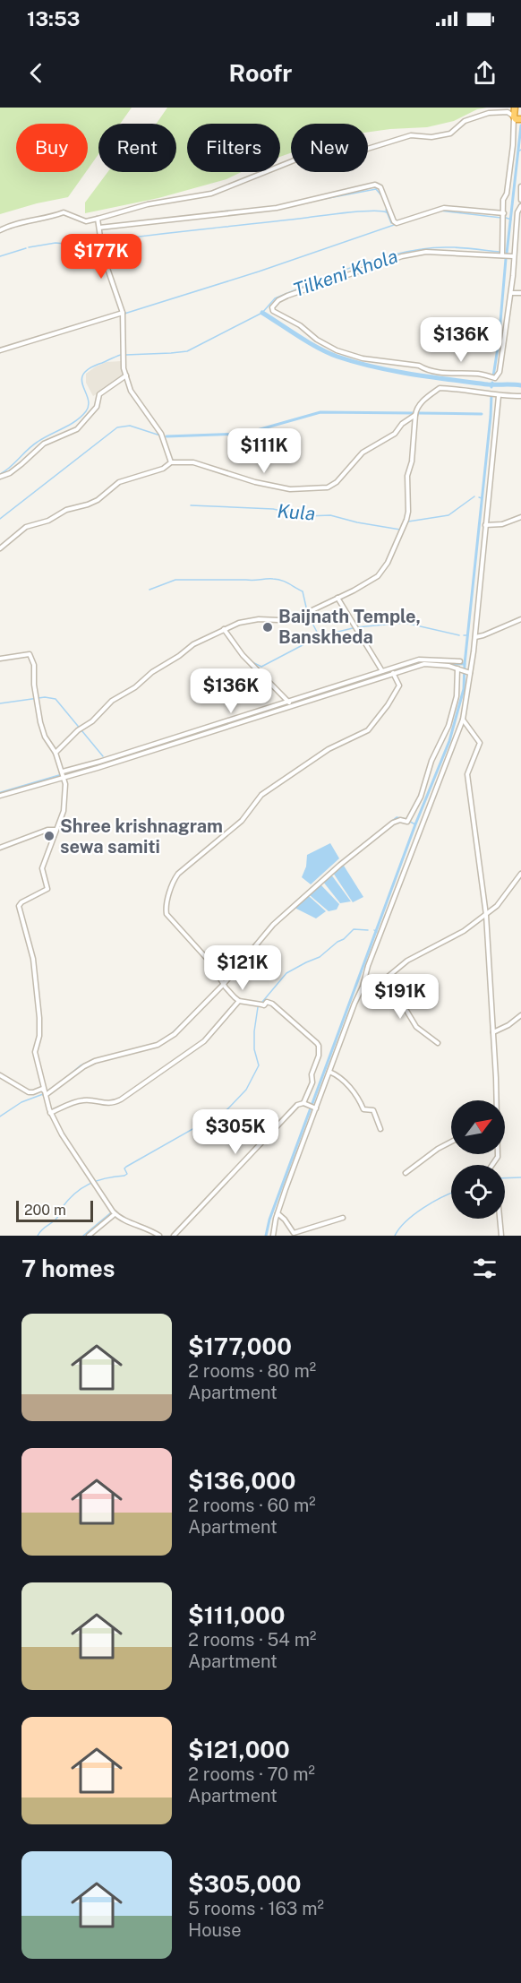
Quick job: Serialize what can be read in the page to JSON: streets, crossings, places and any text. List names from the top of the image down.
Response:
{
  "water": ["Tilkeni Khola", "Kula"],
  "places": ["Baijnath Temple, Banskheda", "Shree krishnagram sewa samiti"],
  "scale_bar": "200 m",
  "north": "top right",
  "page": {
    "status": "13:53",
    "header": "Roofr",
    "chip": [
      "Buy",
      "Rent",
      "Filters",
      "New"
    ],
    "price": [
      "$177K",
      "$136K",
      "$111K",
      "$136K",
      "$121K",
      "$191K",
      "$305K"
    ],
    "scale": "200 m",
    "heading": "7 homes",
    "list": [
      {
        "name": "$177,000",
        "note": "2 rooms · 80 m² · Apartment"
      },
      {
        "name": "$136,000",
        "note": "2 rooms · 60 m² · Apartment"
      },
      {
        "name": "$111,000",
        "note": "2 rooms · 54 m² · Apartment"
      },
      {
        "name": "$121,000",
        "note": "2 rooms · 70 m² · Apartment"
      },
      {
        "name": "$305,000",
        "note": "5 rooms · 163 m² · House"
      }
    ]
  }
}
